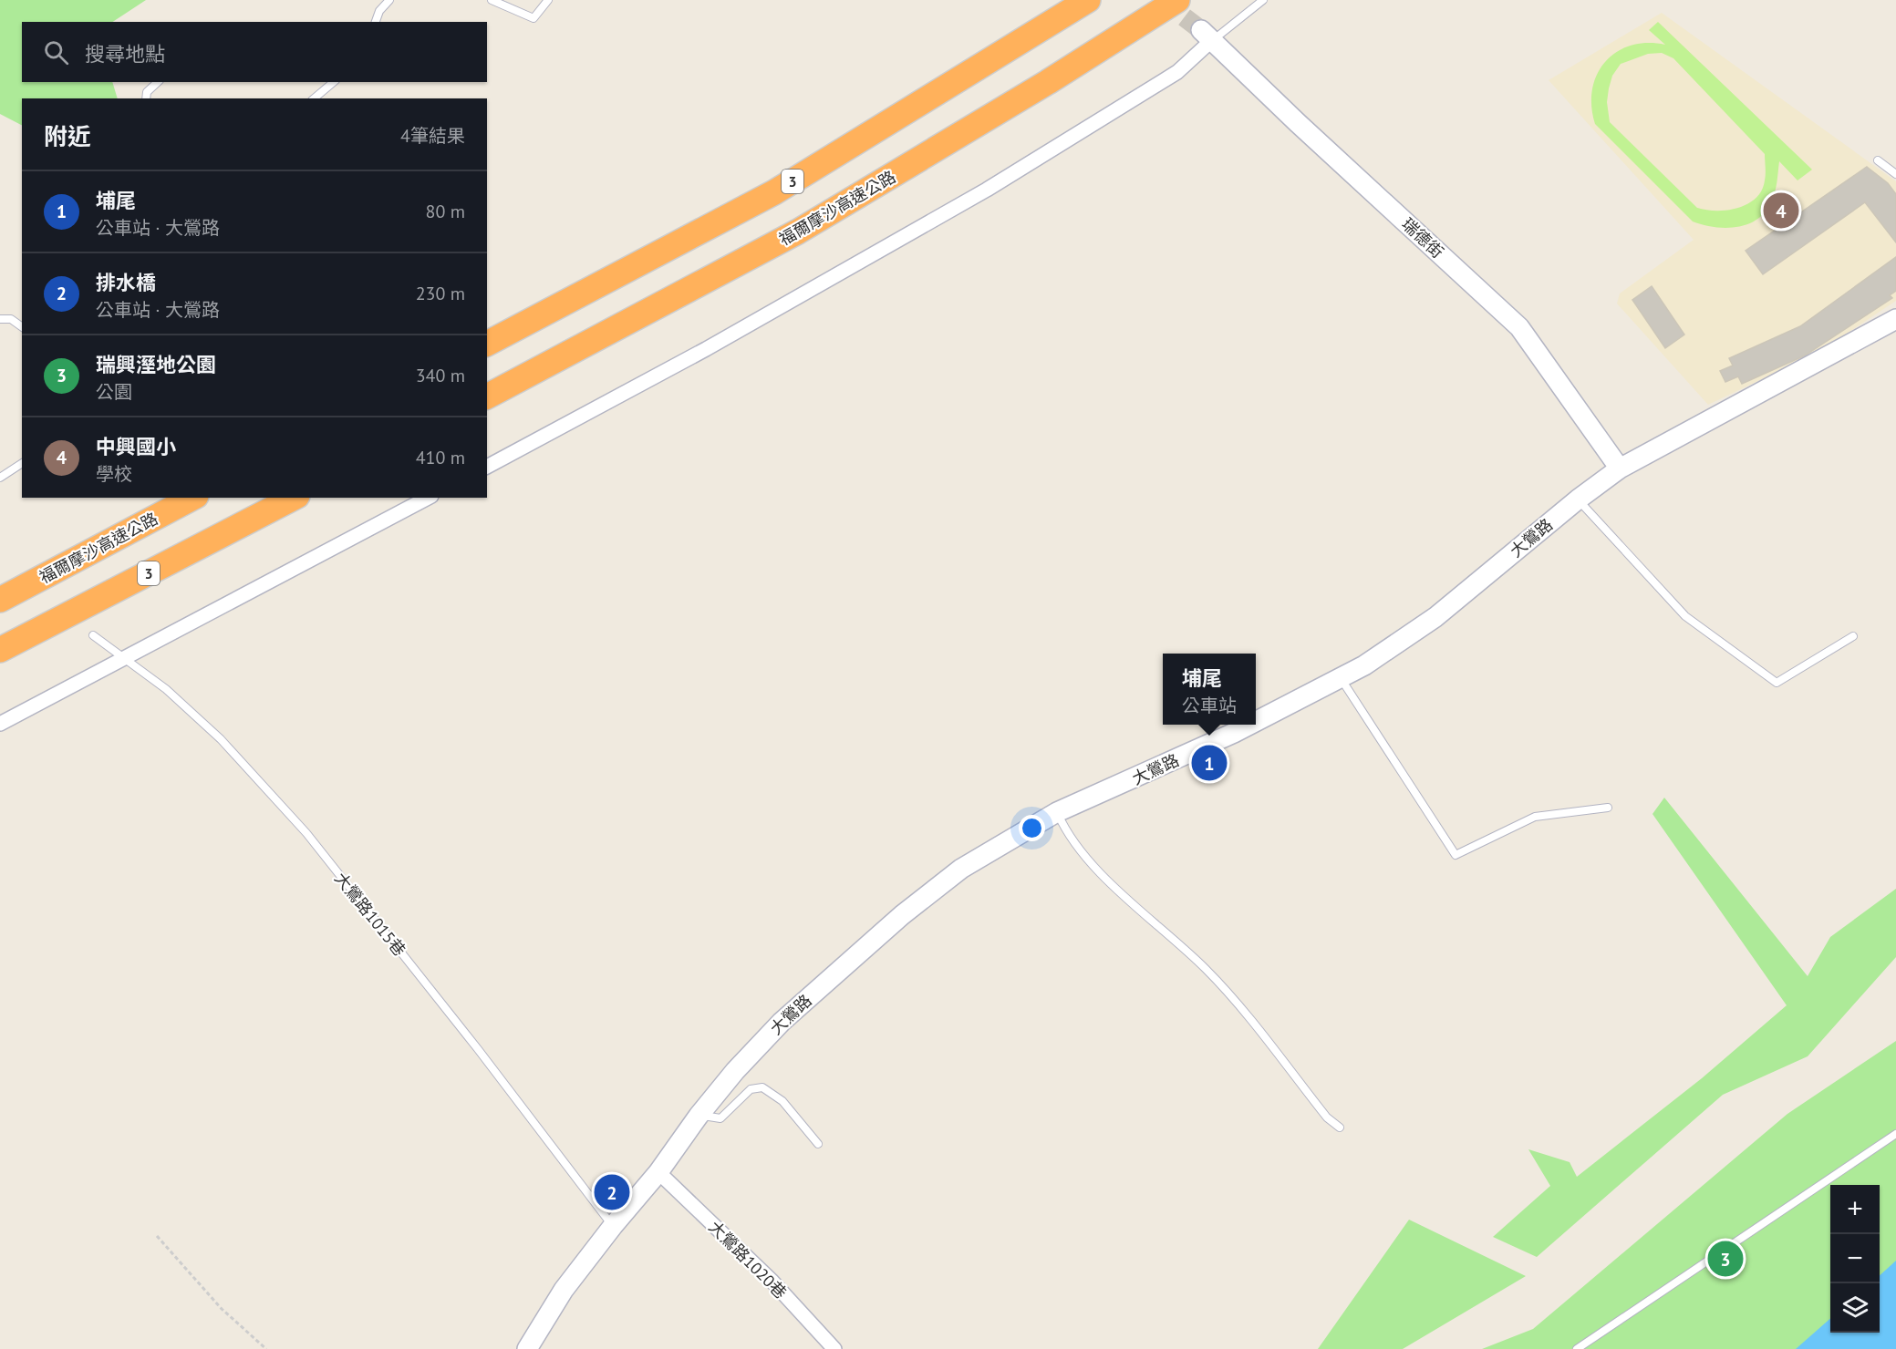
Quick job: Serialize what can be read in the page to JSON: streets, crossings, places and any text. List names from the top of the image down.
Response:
{
  "streets": {
    "highway": ["3", "福爾摩沙高速公路"],
    "street": ["瑞德街", "大鶯路", "大鶯路1020巷"],
    "lane": ["大鶯路1015巷"]
  },
  "crossings": [
    ["瑞德街", "大鶯路"],
    ["大鶯路", "大鶯路1015巷"],
    ["大鶯路", "大鶯路1020巷"]
  ],
  "page": {
    "search": "搜尋地點",
    "heading": ["附近", "4筆結果"],
    "list": [
      {
        "mark": "1",
        "name": "埔尾",
        "note": "公車站 · 大鶯路",
        "value": "80 m"
      },
      {
        "mark": "2",
        "name": "排水橋",
        "note": "公車站 · 大鶯路",
        "value": "230 m"
      },
      {
        "mark": "3",
        "name": "瑞興溼地公園",
        "note": "公園",
        "value": "340 m"
      },
      {
        "mark": "4",
        "name": "中興國小",
        "note": "學校",
        "value": "410 m"
      }
    ],
    "pins": [
      "4",
      "1",
      "2",
      "3"
    ],
    "popup": ["埔尾", "公車站"],
    "map_buttons": ["+", "−"]
  }
}
